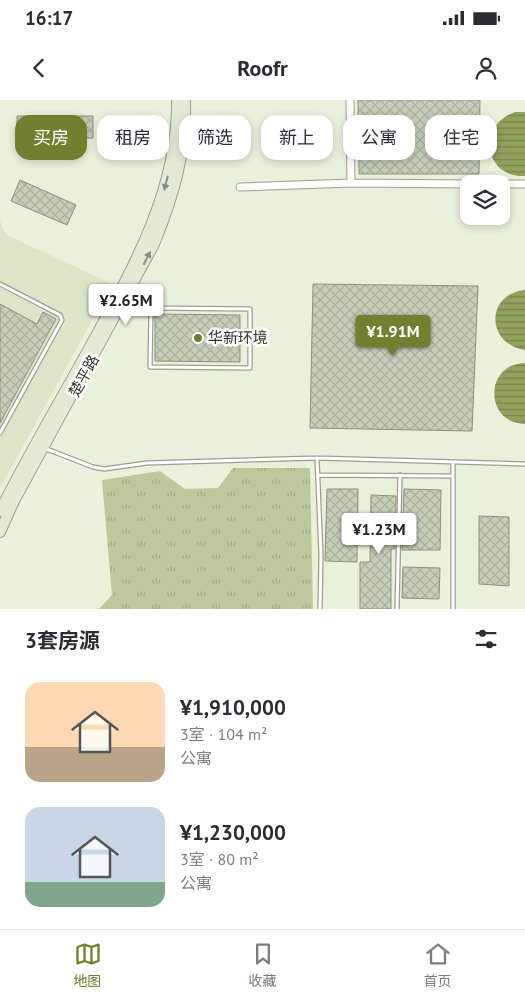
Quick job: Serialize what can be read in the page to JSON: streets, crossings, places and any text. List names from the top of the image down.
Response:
{
  "streets": {
    "main road": ["楚平路"]
  },
  "places": ["华新环境"],
  "page": {
    "status": "16:17",
    "header": "Roofr",
    "chip": [
      "买房",
      "租房",
      "筛选",
      "新上",
      "公寓",
      "住宅"
    ],
    "price": ["¥2.65M", "¥1.91M", "¥1.23M"],
    "heading": "3套房源",
    "list": [
      {
        "name": "¥1,910,000",
        "note": "3室 · 104 m² · 公寓"
      },
      {
        "name": "¥1,230,000",
        "note": "3室 · 80 m² · 公寓"
      }
    ],
    "tabs": ["地图", "收藏", "首页"]
  }
}
